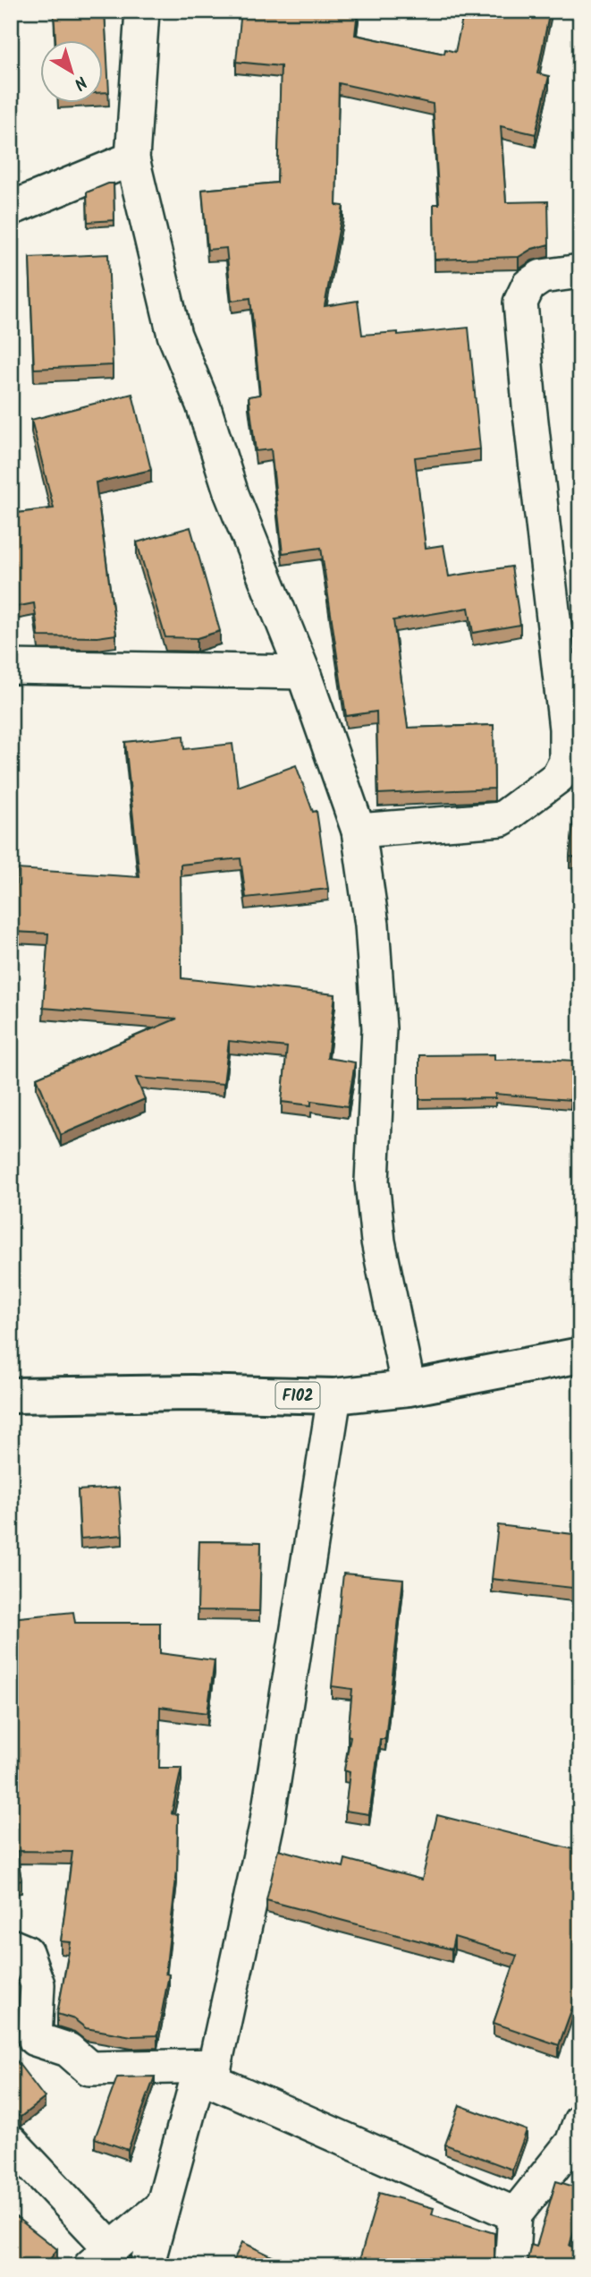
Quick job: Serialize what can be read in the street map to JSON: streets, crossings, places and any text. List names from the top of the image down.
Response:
{
  "streets": {
    "main road": ["F102"]
  },
  "north": "bottom right"
}
